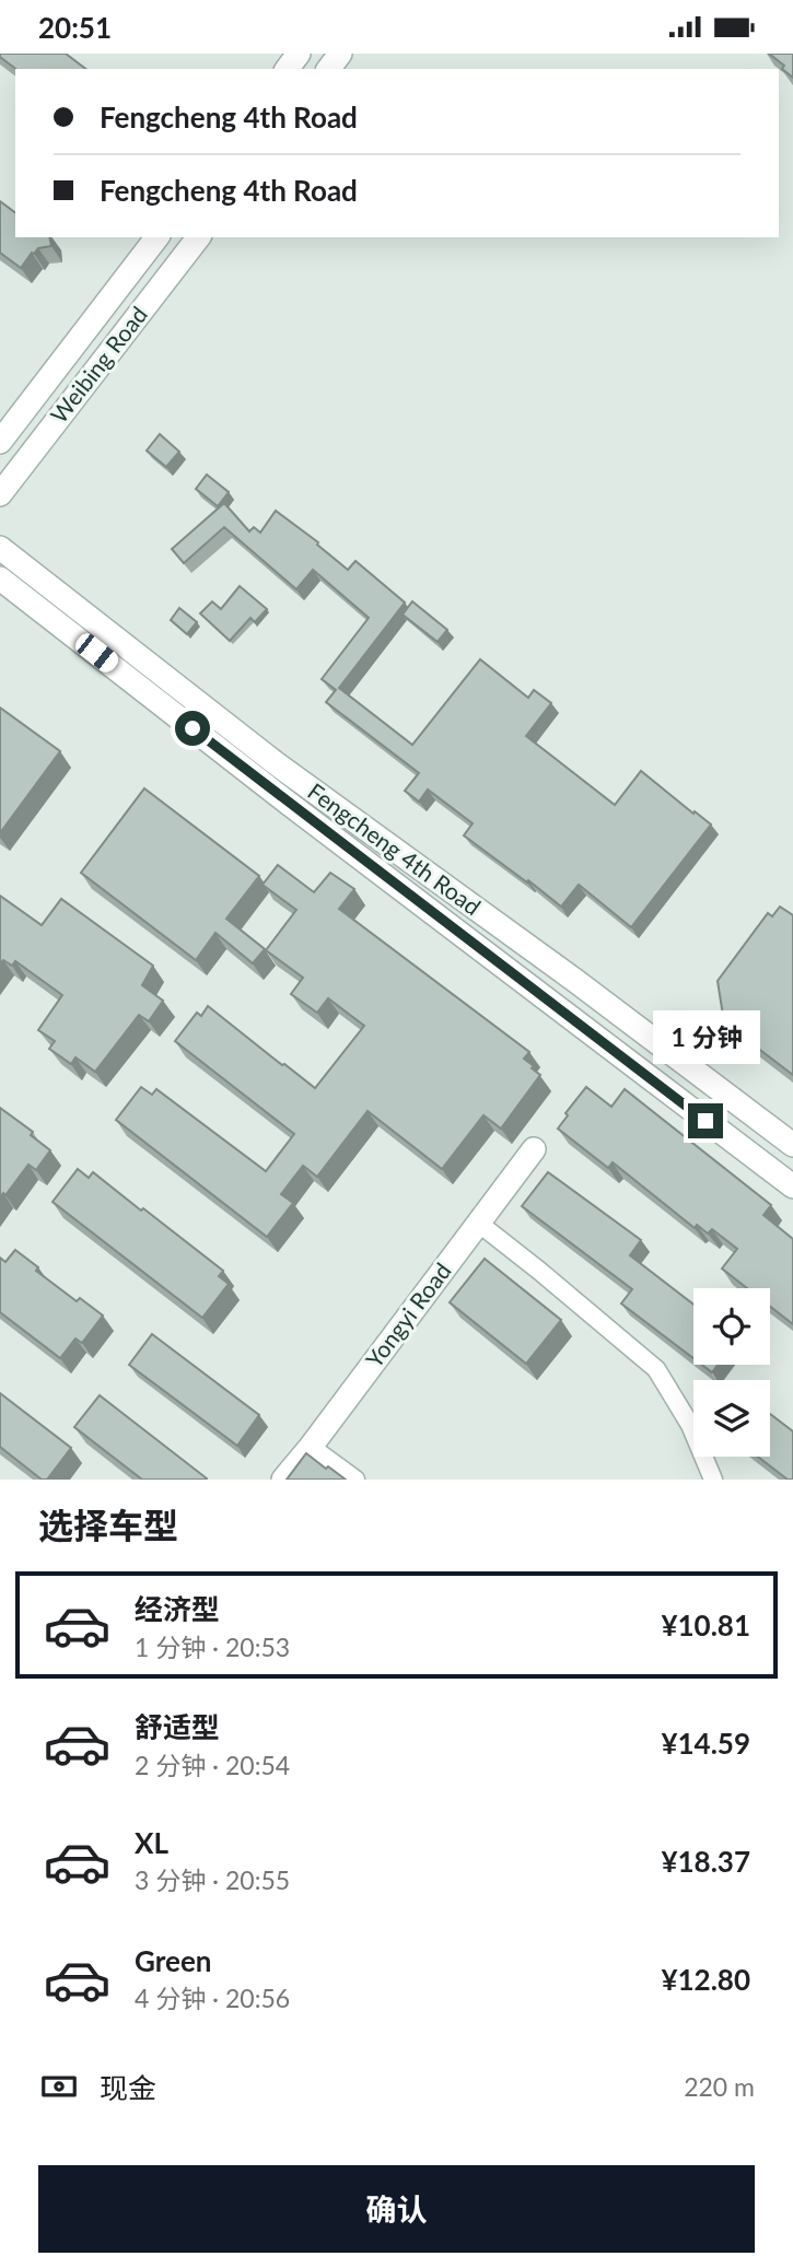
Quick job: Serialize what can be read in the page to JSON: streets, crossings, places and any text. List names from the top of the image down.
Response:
{
  "streets": {
    "street": ["Weibing Road", "Fengcheng 4th Road", "Yongyi Road"]
  },
  "page": {
    "status": "20:51",
    "banner": ["Fengcheng 4th Road", "Fengcheng 4th Road"],
    "bubble": "1 分钟",
    "heading": "选择车型",
    "list": [
      {
        "name": "经济型",
        "note": "1 分钟 · 20:53",
        "value": "¥10.81"
      },
      {
        "name": "舒适型",
        "note": "2 分钟 · 20:54",
        "value": "¥14.59"
      },
      {
        "name": "XL",
        "note": "3 分钟 · 20:55",
        "value": "¥18.37"
      },
      {
        "name": "Green",
        "note": "4 分钟 · 20:56",
        "value": "¥12.80"
      }
    ],
    "pay": ["现金", "220 m"],
    "buttons": "确认"
  }
}
